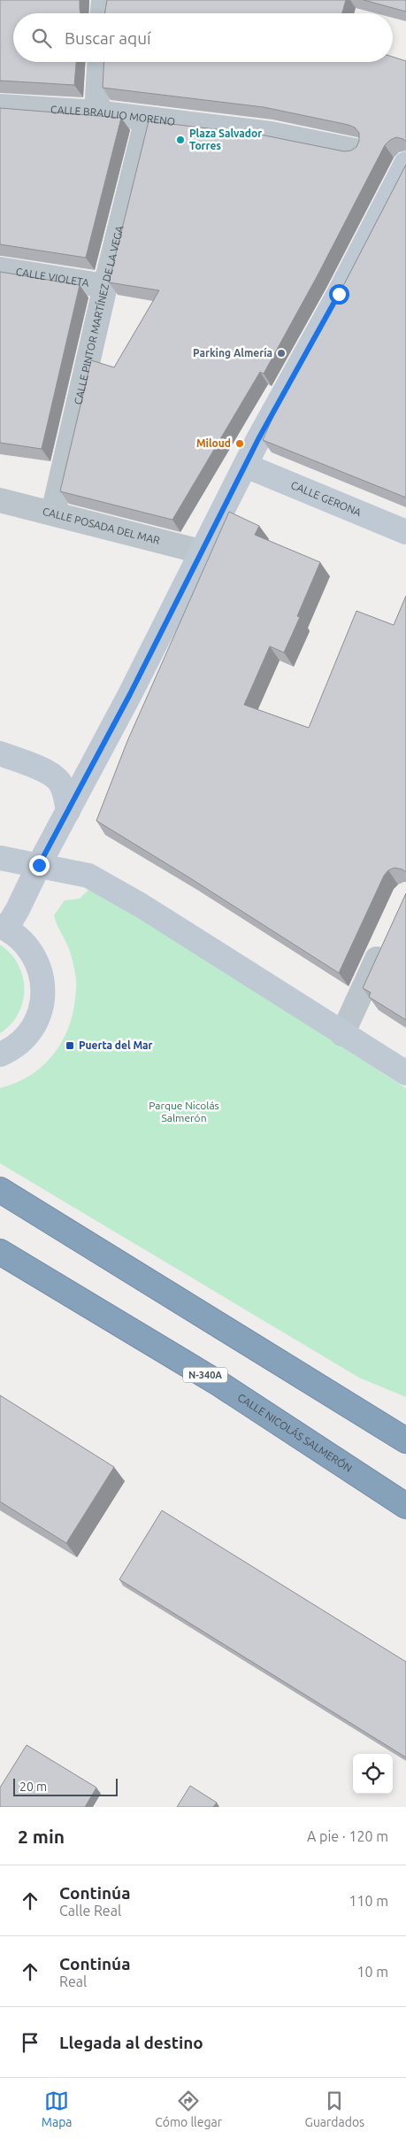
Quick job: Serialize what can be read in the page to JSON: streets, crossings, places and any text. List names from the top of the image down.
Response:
{
  "streets": {
    "highway": ["N-340A", "CALLE NICOLÁS SALMERÓN"],
    "street": [
      "CALLE BRAULIO MORENO",
      "CALLE VIOLETA",
      "CALLE PINTOR MARTÍNEZ DE LA VEGA",
      "CALLE GERONA",
      "CALLE POSADA DEL MAR"
    ]
  },
  "crossings": [
    ["CALLE BRAULIO MORENO", "CALLE PINTOR MARTÍNEZ DE LA VEGA"],
    ["CALLE VIOLETA", "CALLE PINTOR MARTÍNEZ DE LA VEGA"],
    ["CALLE PINTOR MARTÍNEZ DE LA VEGA", "CALLE POSADA DEL MAR"]
  ],
  "parks": ["Parque Nicolás Salmerón"],
  "places": {
    "other": ["Plaza Salvador Torres", "Parking Almería", "Miloud"],
    "transit": ["Puerta del Mar"]
  },
  "scale_bar": "20 m",
  "page": {
    "search": "Buscar aquí",
    "scale": "20 m",
    "heading": ["2 min", "A pie · 120 m"],
    "list": [
      ["Continúa", "Calle Real", "110 m"],
      ["Continúa", "Real", "10 m"],
      "Llegada al destino"
    ],
    "nav": ["Mapa", "Cómo llegar", "Guardados"]
  }
}
